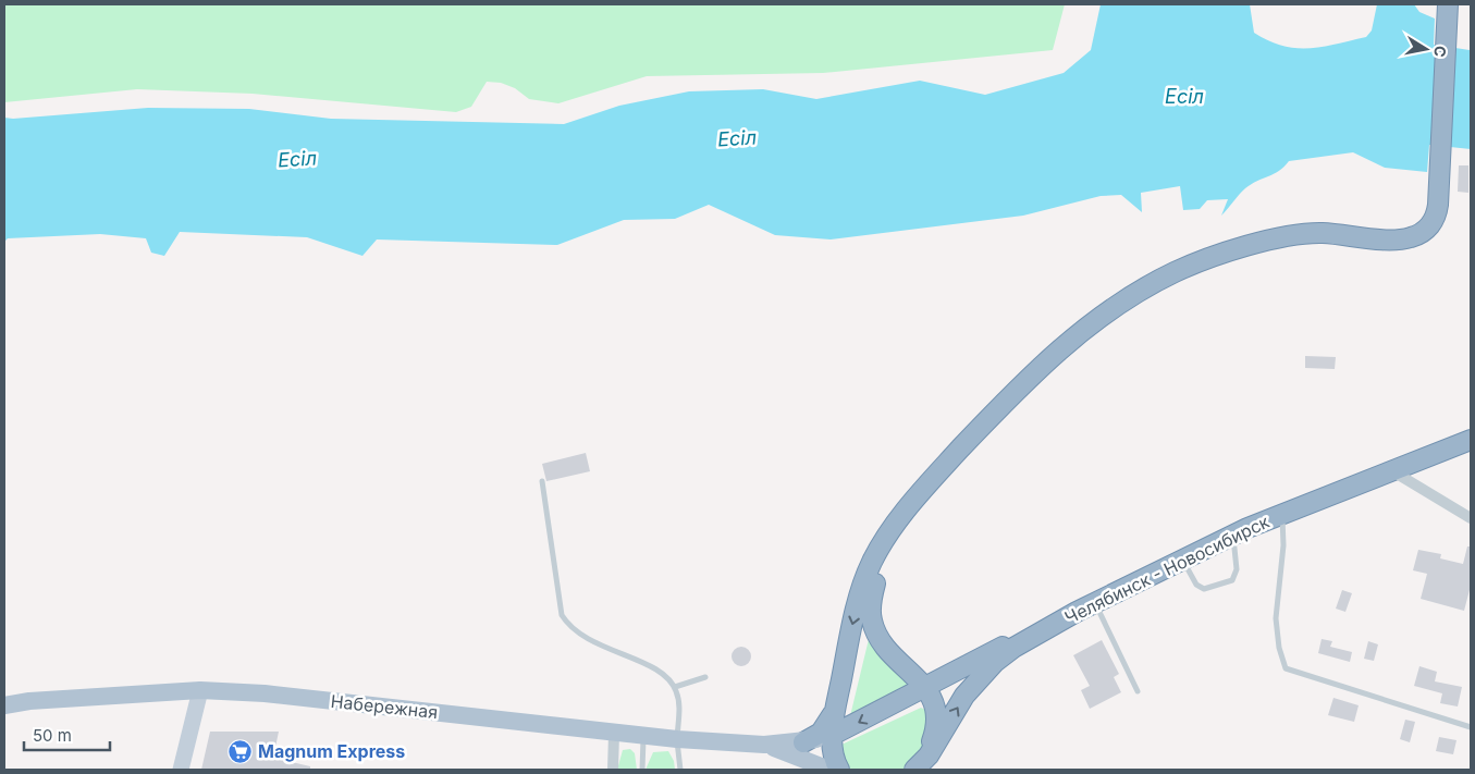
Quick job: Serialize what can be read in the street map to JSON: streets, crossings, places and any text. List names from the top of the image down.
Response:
{
  "streets": {
    "highway": ["Челябинск - Новосибирск"],
    "main road": ["Набережная"]
  },
  "water": ["Есіл"],
  "places": {
    "supermarket": ["Magnum Express"]
  },
  "scale_bar": "50 m",
  "north": "right"
}
